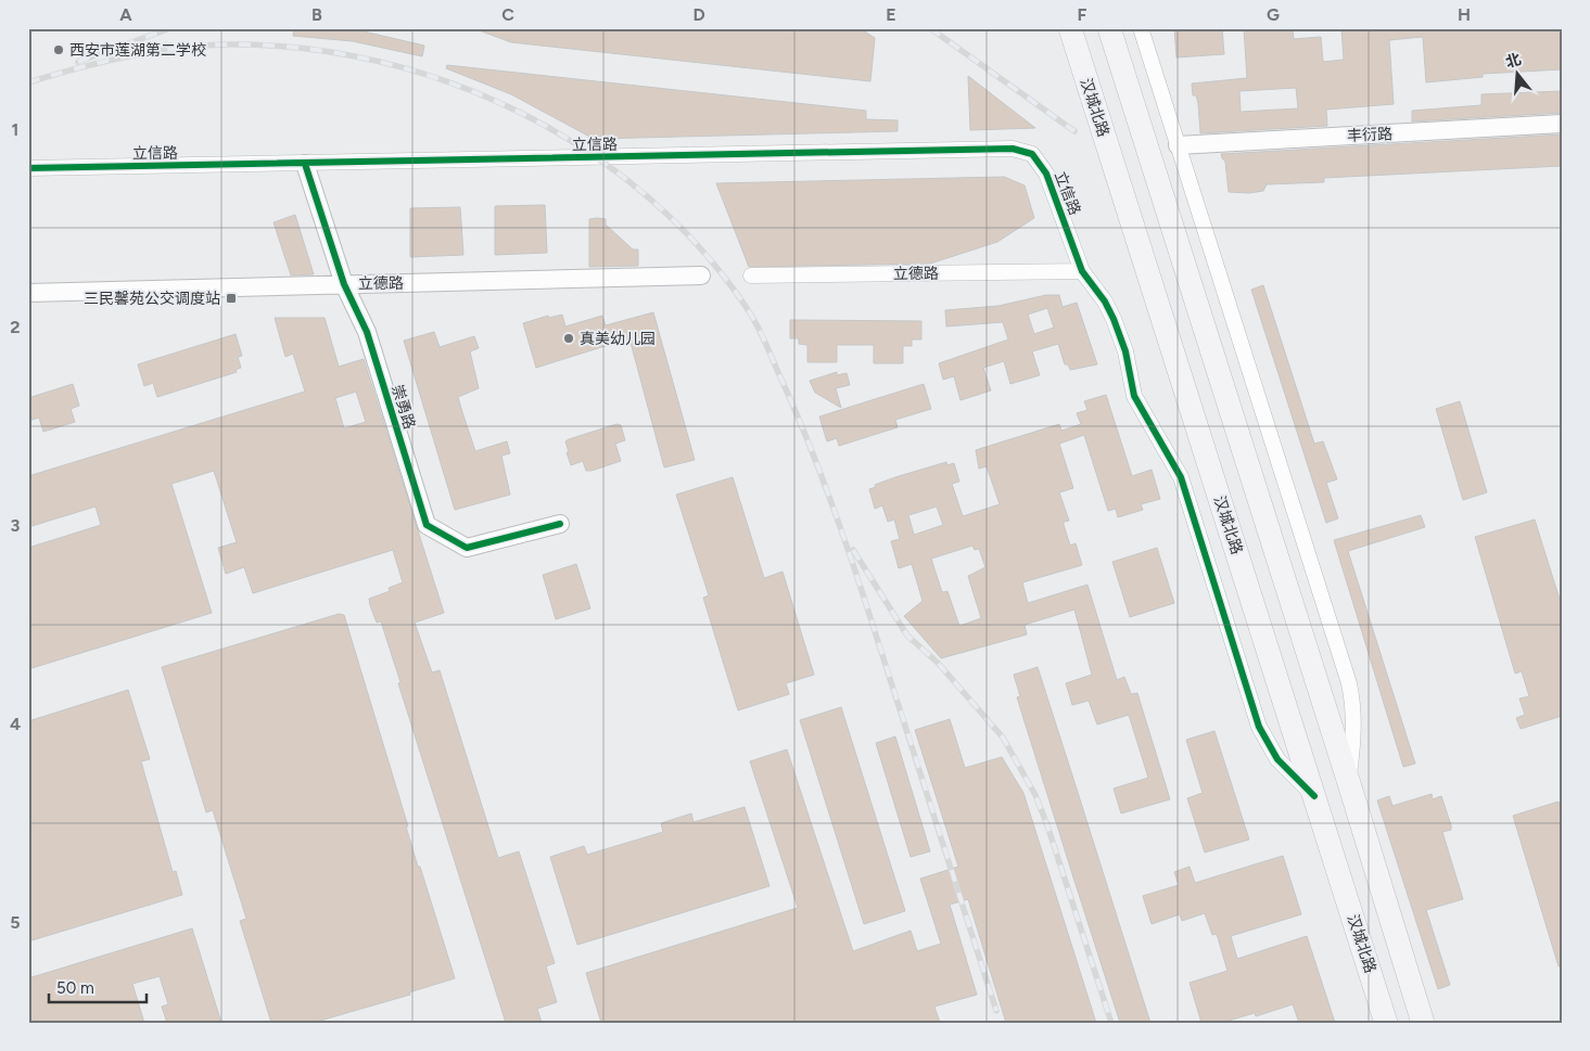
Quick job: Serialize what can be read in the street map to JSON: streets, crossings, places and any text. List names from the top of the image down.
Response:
{
  "streets": {
    "main road": ["汉城北路"],
    "street": [
      "丰衍路",
      "立信路",
      "立德路",
      "崇勇路"
    ]
  },
  "crossings": [
    ["汉城北路", "立信路"],
    ["立信路", "立德路"],
    ["立信路", "崇勇路"],
    ["立德路", "崇勇路"]
  ],
  "places": {
    "other": ["西安市莲湖第二学校", "真美幼儿园"],
    "transit": ["三民馨苑公交调度站"]
  },
  "scale_bar": "50 m",
  "north": "top",
  "grid": {
    "columns": [
      "A",
      "B",
      "C",
      "D",
      "E",
      "F",
      "G",
      "H"
    ],
    "rows": [
      "1",
      "2",
      "3",
      "4",
      "5"
    ]
  }
}
